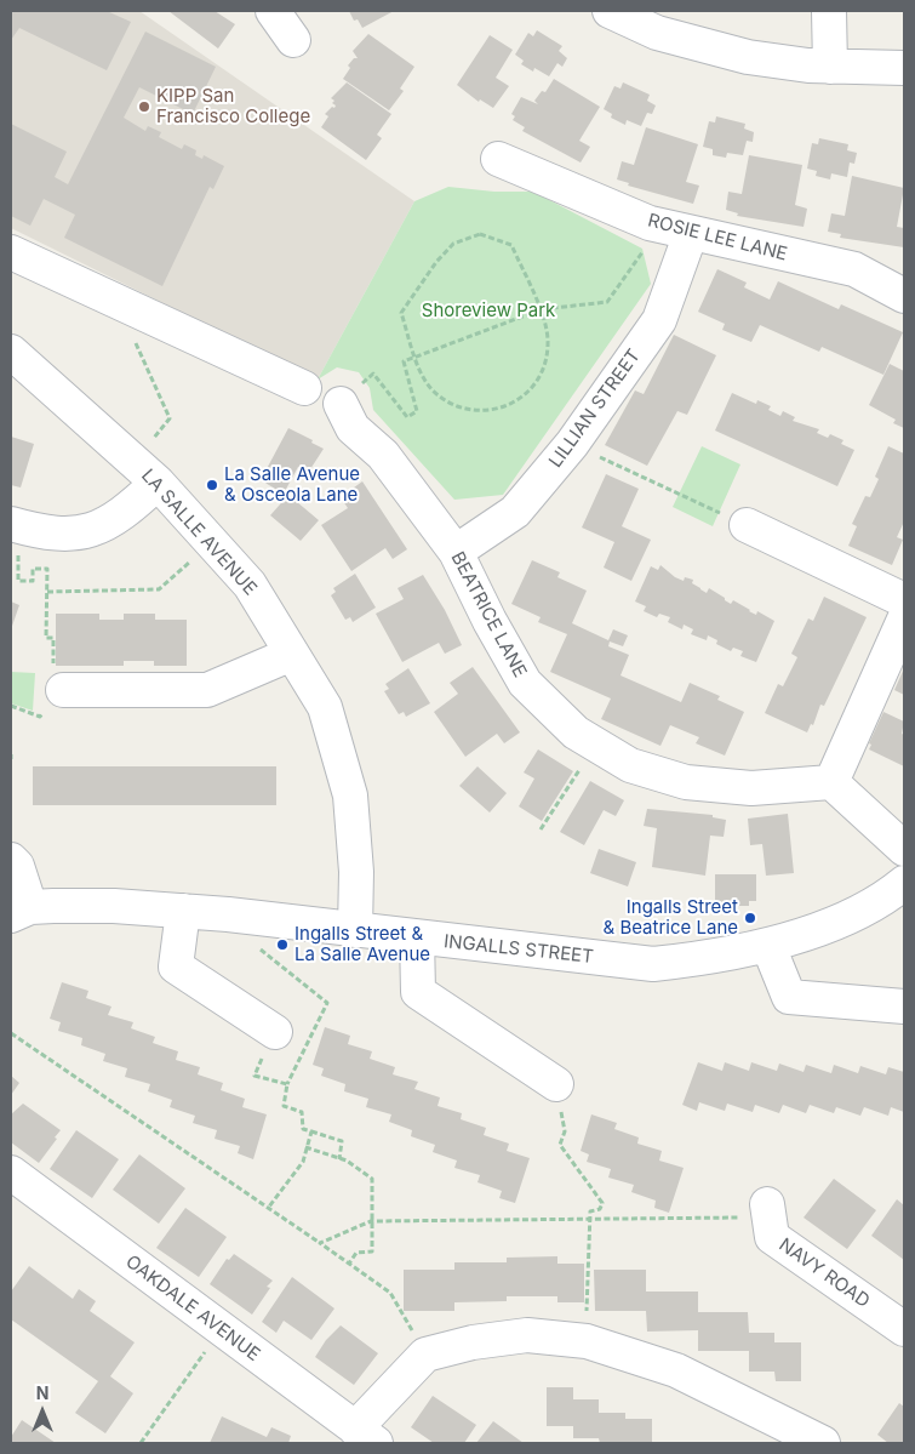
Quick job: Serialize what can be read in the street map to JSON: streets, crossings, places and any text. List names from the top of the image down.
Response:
{
  "streets": {
    "street": [
      "ROSIE LEE LANE",
      "LILLIAN STREET",
      "LA SALLE AVENUE",
      "BEATRICE LANE",
      "INGALLS STREET",
      "NAVY ROAD",
      "OAKDALE AVENUE"
    ]
  },
  "crossings": [
    ["ROSIE LEE LANE", "LILLIAN STREET"],
    ["LILLIAN STREET", "BEATRICE LANE"],
    ["LA SALLE AVENUE", "INGALLS STREET"]
  ],
  "parks": ["Shoreview Park"],
  "places": [
    "KIPP San Francisco College",
    "La Salle Avenue & Osceola Lane",
    "Ingalls Street & Beatrice Lane",
    "Ingalls Street & La Salle Avenue"
  ],
  "north": "top"
}
